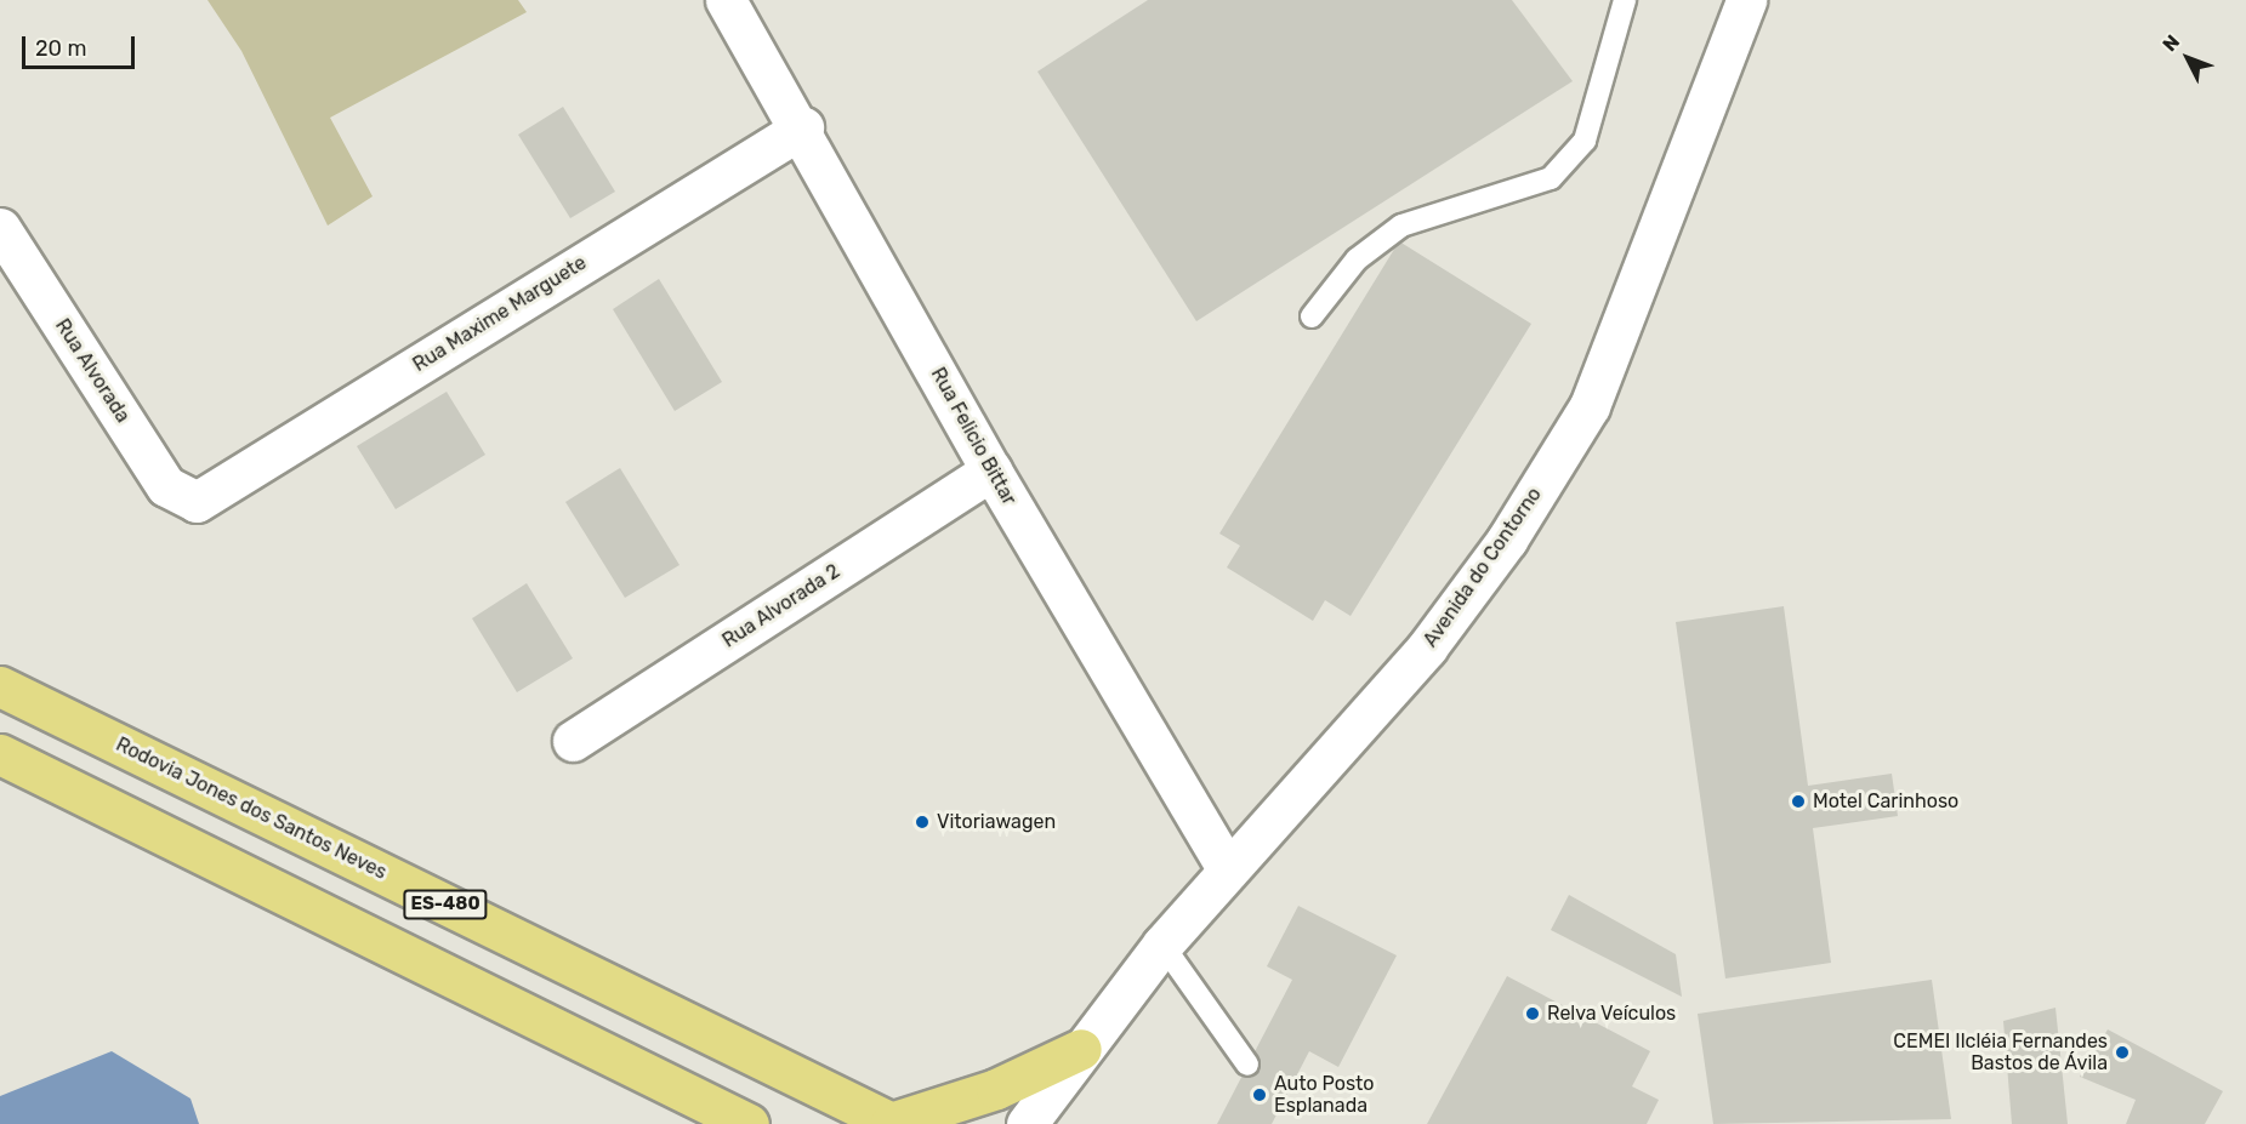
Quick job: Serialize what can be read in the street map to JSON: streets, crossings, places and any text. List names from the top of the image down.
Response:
{
  "streets": {
    "main road": ["Rodovia Jones dos Santos Neves", "ES-480"],
    "street": [
      "Rua Maxime Marguete",
      "Rua Alvorada",
      "Rua Felicio Bittar",
      "Avenida do Contorno",
      "Rua Alvorada 2"
    ]
  },
  "crossings": [
    ["Rua Maxime Marguete", "Rua Alvorada"],
    ["Rua Maxime Marguete", "Rua Felicio Bittar"],
    ["Rua Felicio Bittar", "Avenida do Contorno"],
    ["Rua Felicio Bittar", "Rua Alvorada 2"]
  ],
  "places": [
    "Motel Carinhoso",
    "Vitoriawagen",
    "Relva Veículos",
    "CEMEI Ilcléia Fernandes Bastos de Ávila",
    "Auto Posto Esplanada"
  ],
  "scale_bar": "20 m",
  "north": "top left"
}
